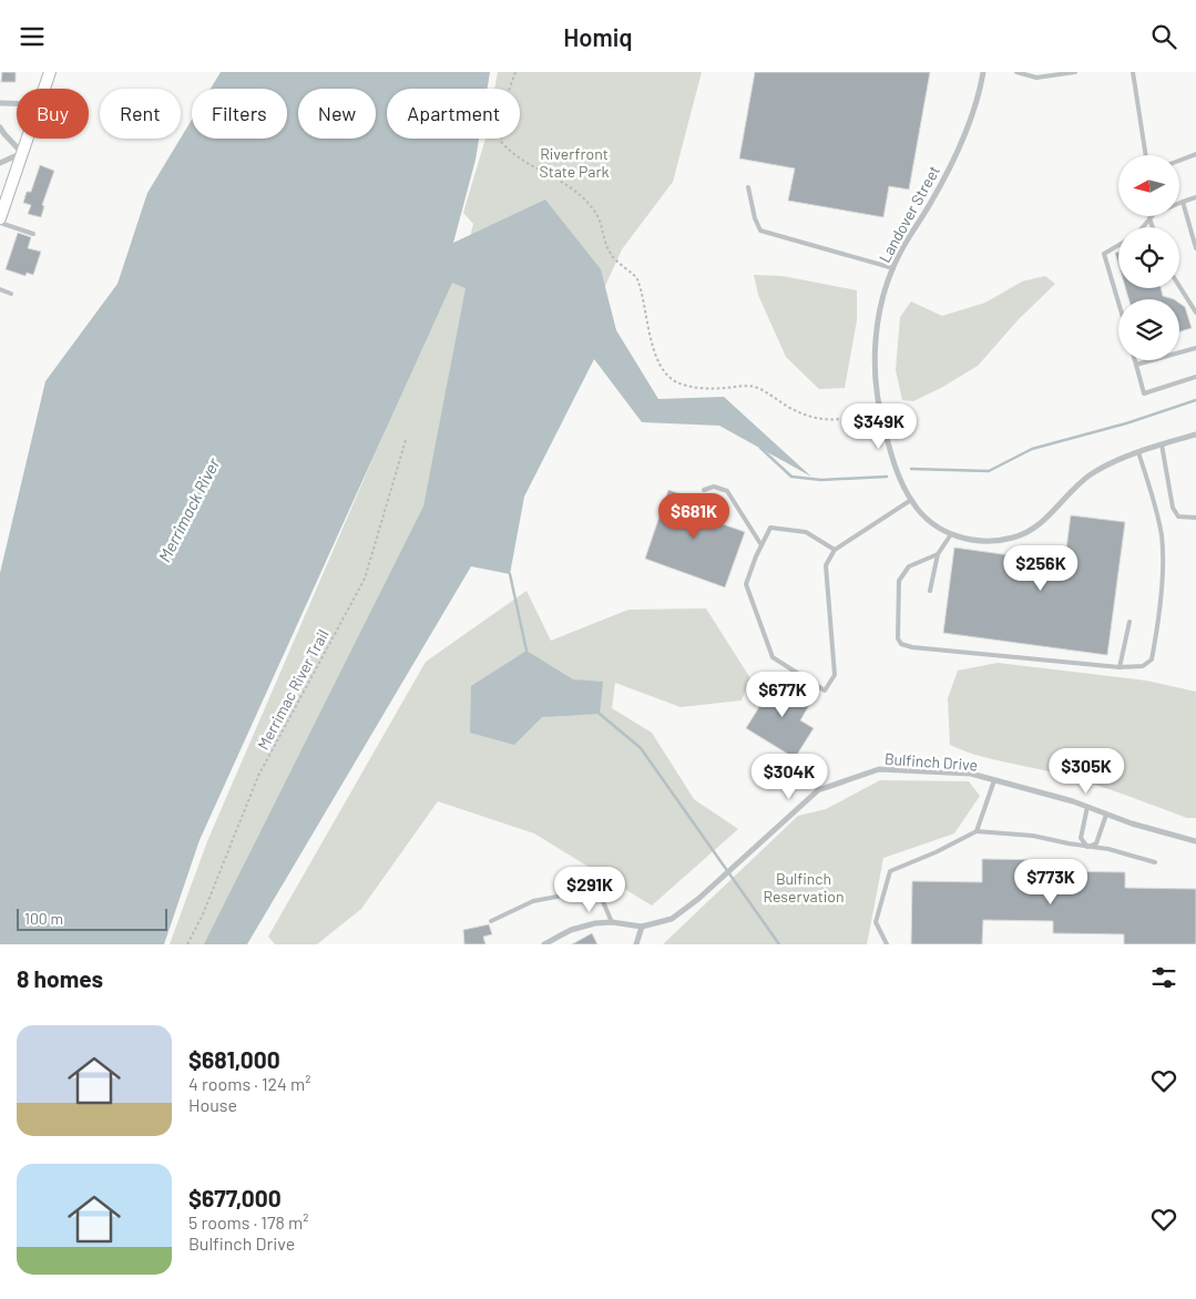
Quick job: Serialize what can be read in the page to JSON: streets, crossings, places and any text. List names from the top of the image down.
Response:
{
  "streets": {
    "street": ["Landover Street", "Bulfinch Drive"],
    "path": ["Merrimac River Trail"]
  },
  "water": ["Merrimack River"],
  "parks": ["Riverfront State Park", "Bulfinch Reservation"],
  "scale_bar": "100 m",
  "north": "left",
  "page": {
    "header": "Homiq",
    "chip": [
      "Buy",
      "Rent",
      "Filters",
      "New",
      "Apartment"
    ],
    "price": [
      "$349K",
      "$681K",
      "$256K",
      "$677K",
      "$305K",
      "$304K",
      "$773K",
      "$291K"
    ],
    "scale": "100 m",
    "heading": "8 homes",
    "list": [
      {
        "name": "$681,000",
        "note": "4 rooms · 124 m² · House"
      },
      {
        "name": "$677,000",
        "note": "5 rooms · 178 m² · Bulfinch Drive"
      }
    ]
  }
}
